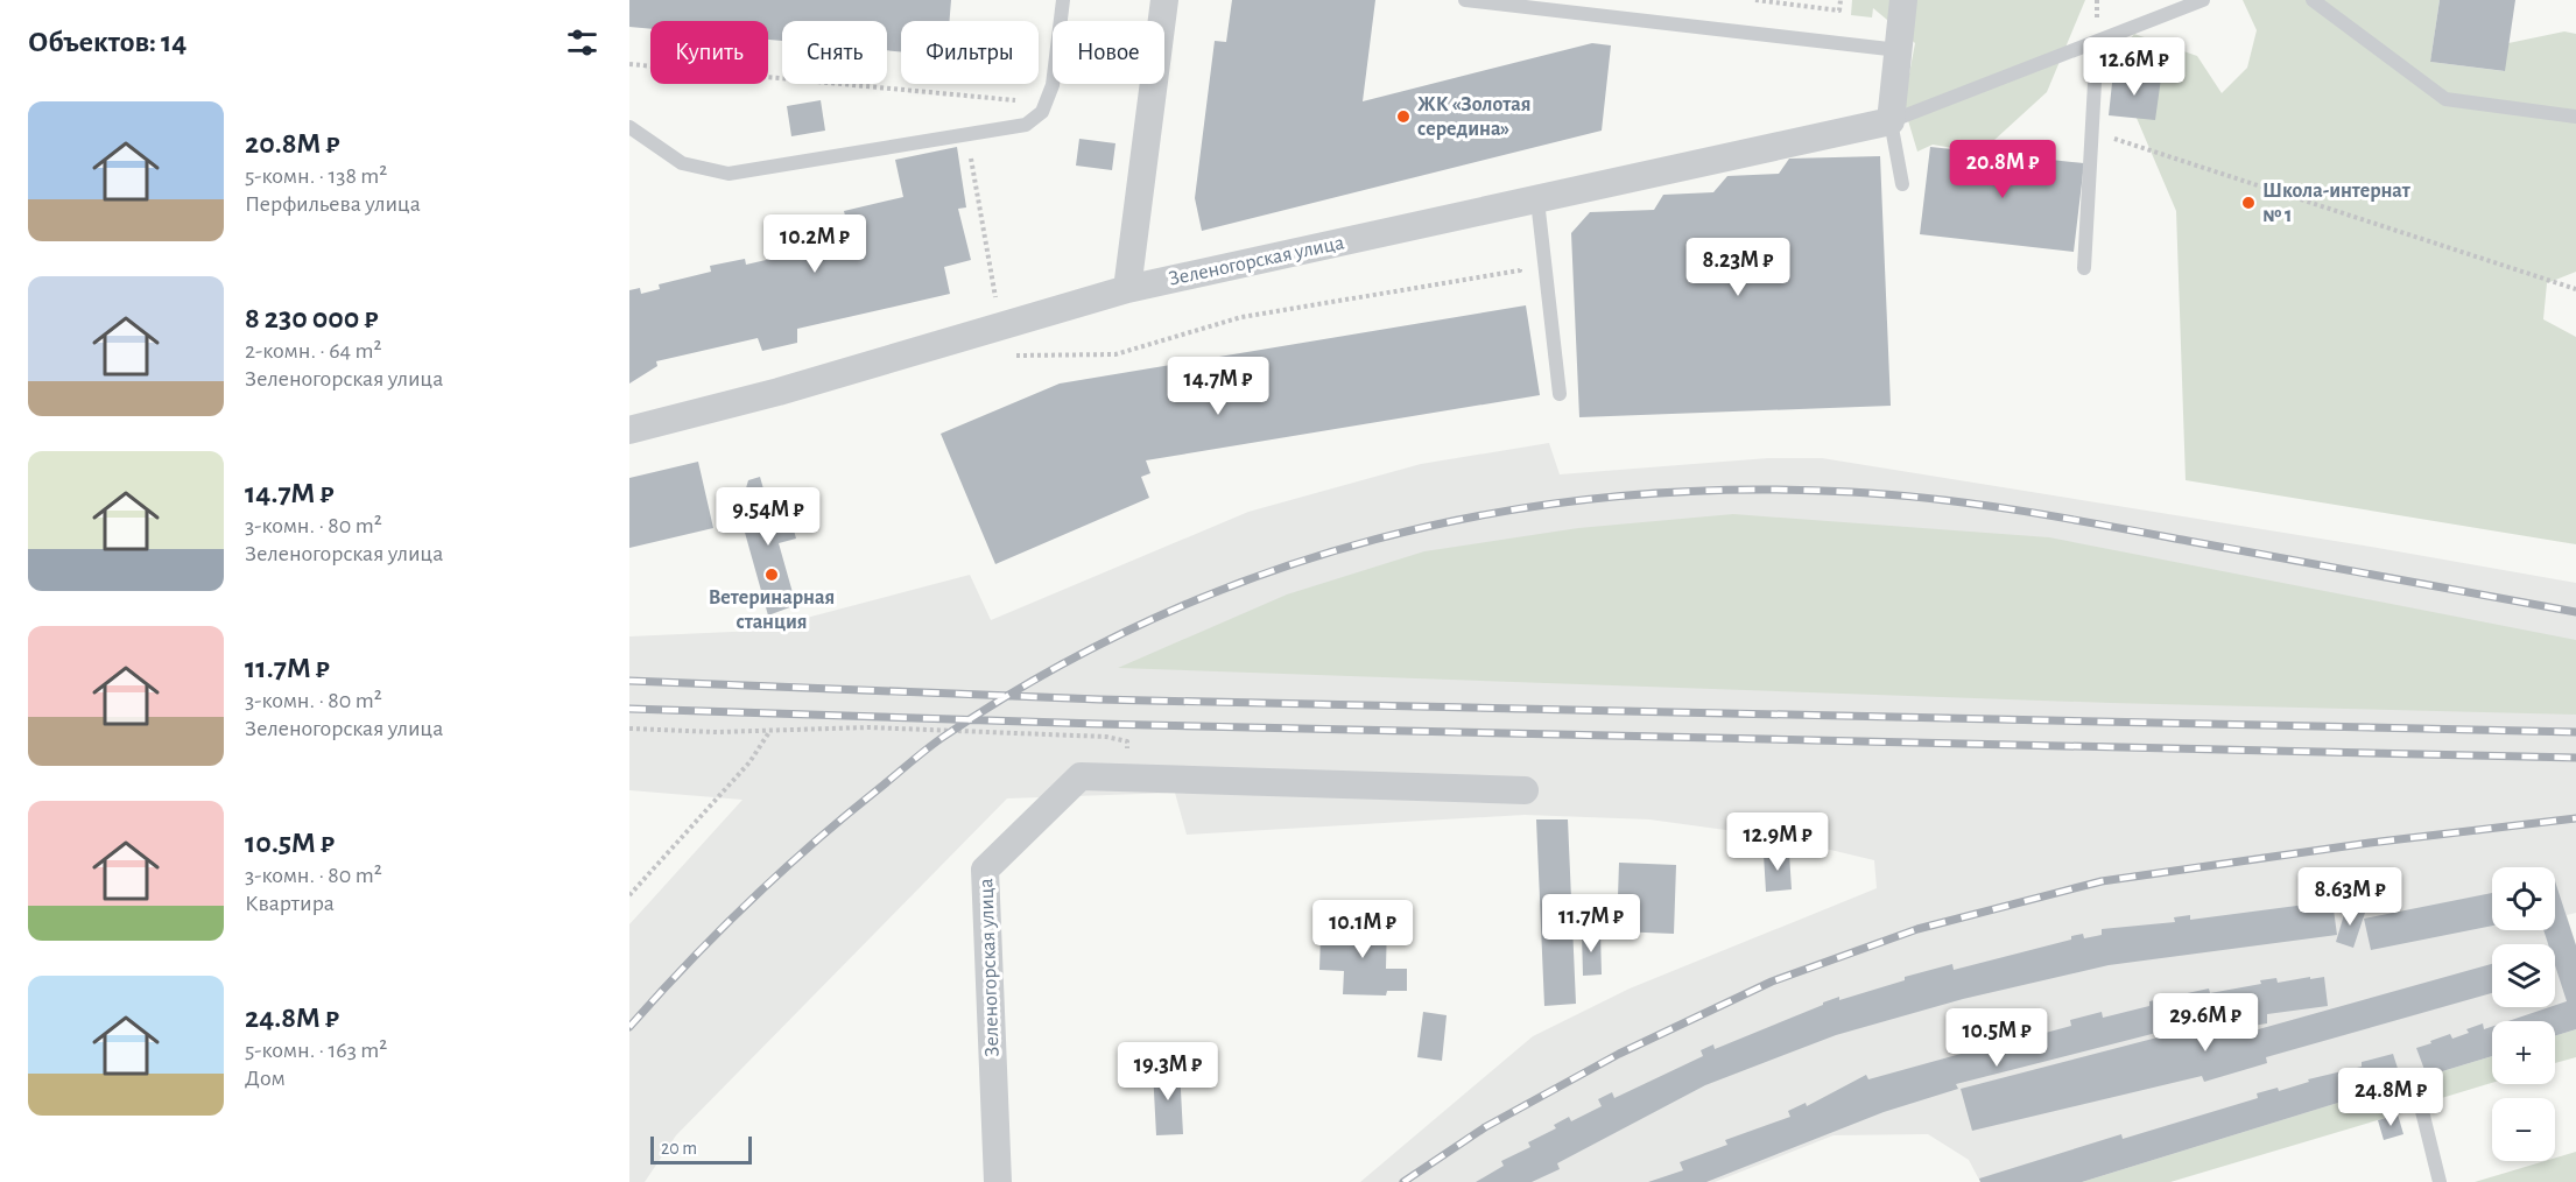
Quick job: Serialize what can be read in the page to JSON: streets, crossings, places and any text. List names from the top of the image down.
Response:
{
  "streets": {
    "street": ["Зеленогорская улица"]
  },
  "places": ["ЖК «Золотая середина»", "Школа-интернат № 1", "Ветеринарная станция"],
  "scale_bar": "20 m",
  "page": {
    "heading": "Объектов: 14",
    "chip": [
      "Купить",
      "Снять",
      "Фильтры",
      "Новое"
    ],
    "price": [
      "12.6M ₽",
      "20.8M ₽",
      "10.2M ₽",
      "8.23M ₽",
      "14.7M ₽",
      "9.54M ₽",
      "12.9M ₽",
      "8.63M ₽",
      "11.7M ₽",
      "10.1M ₽",
      "29.6M ₽",
      "10.5M ₽",
      "19.3M ₽",
      "24.8M ₽"
    ],
    "list": [
      {
        "name": "20.8M ₽",
        "note": "5-комн. · 138 m² · Перфильева улица"
      },
      {
        "name": "8 230 000 ₽",
        "note": "2-комн. · 64 m² · Зеленогорская улица"
      },
      {
        "name": "14.7M ₽",
        "note": "3-комн. · 80 m² · Зеленогорская улица"
      },
      {
        "name": "11.7M ₽",
        "note": "3-комн. · 80 m² · Зеленогорская улица"
      },
      {
        "name": "10.5M ₽",
        "note": "3-комн. · 80 m² · Квартира"
      },
      {
        "name": "24.8M ₽",
        "note": "5-комн. · 163 m² · Дом"
      }
    ],
    "map_buttons": ["+", "−"],
    "scale": "20 m"
  }
}
